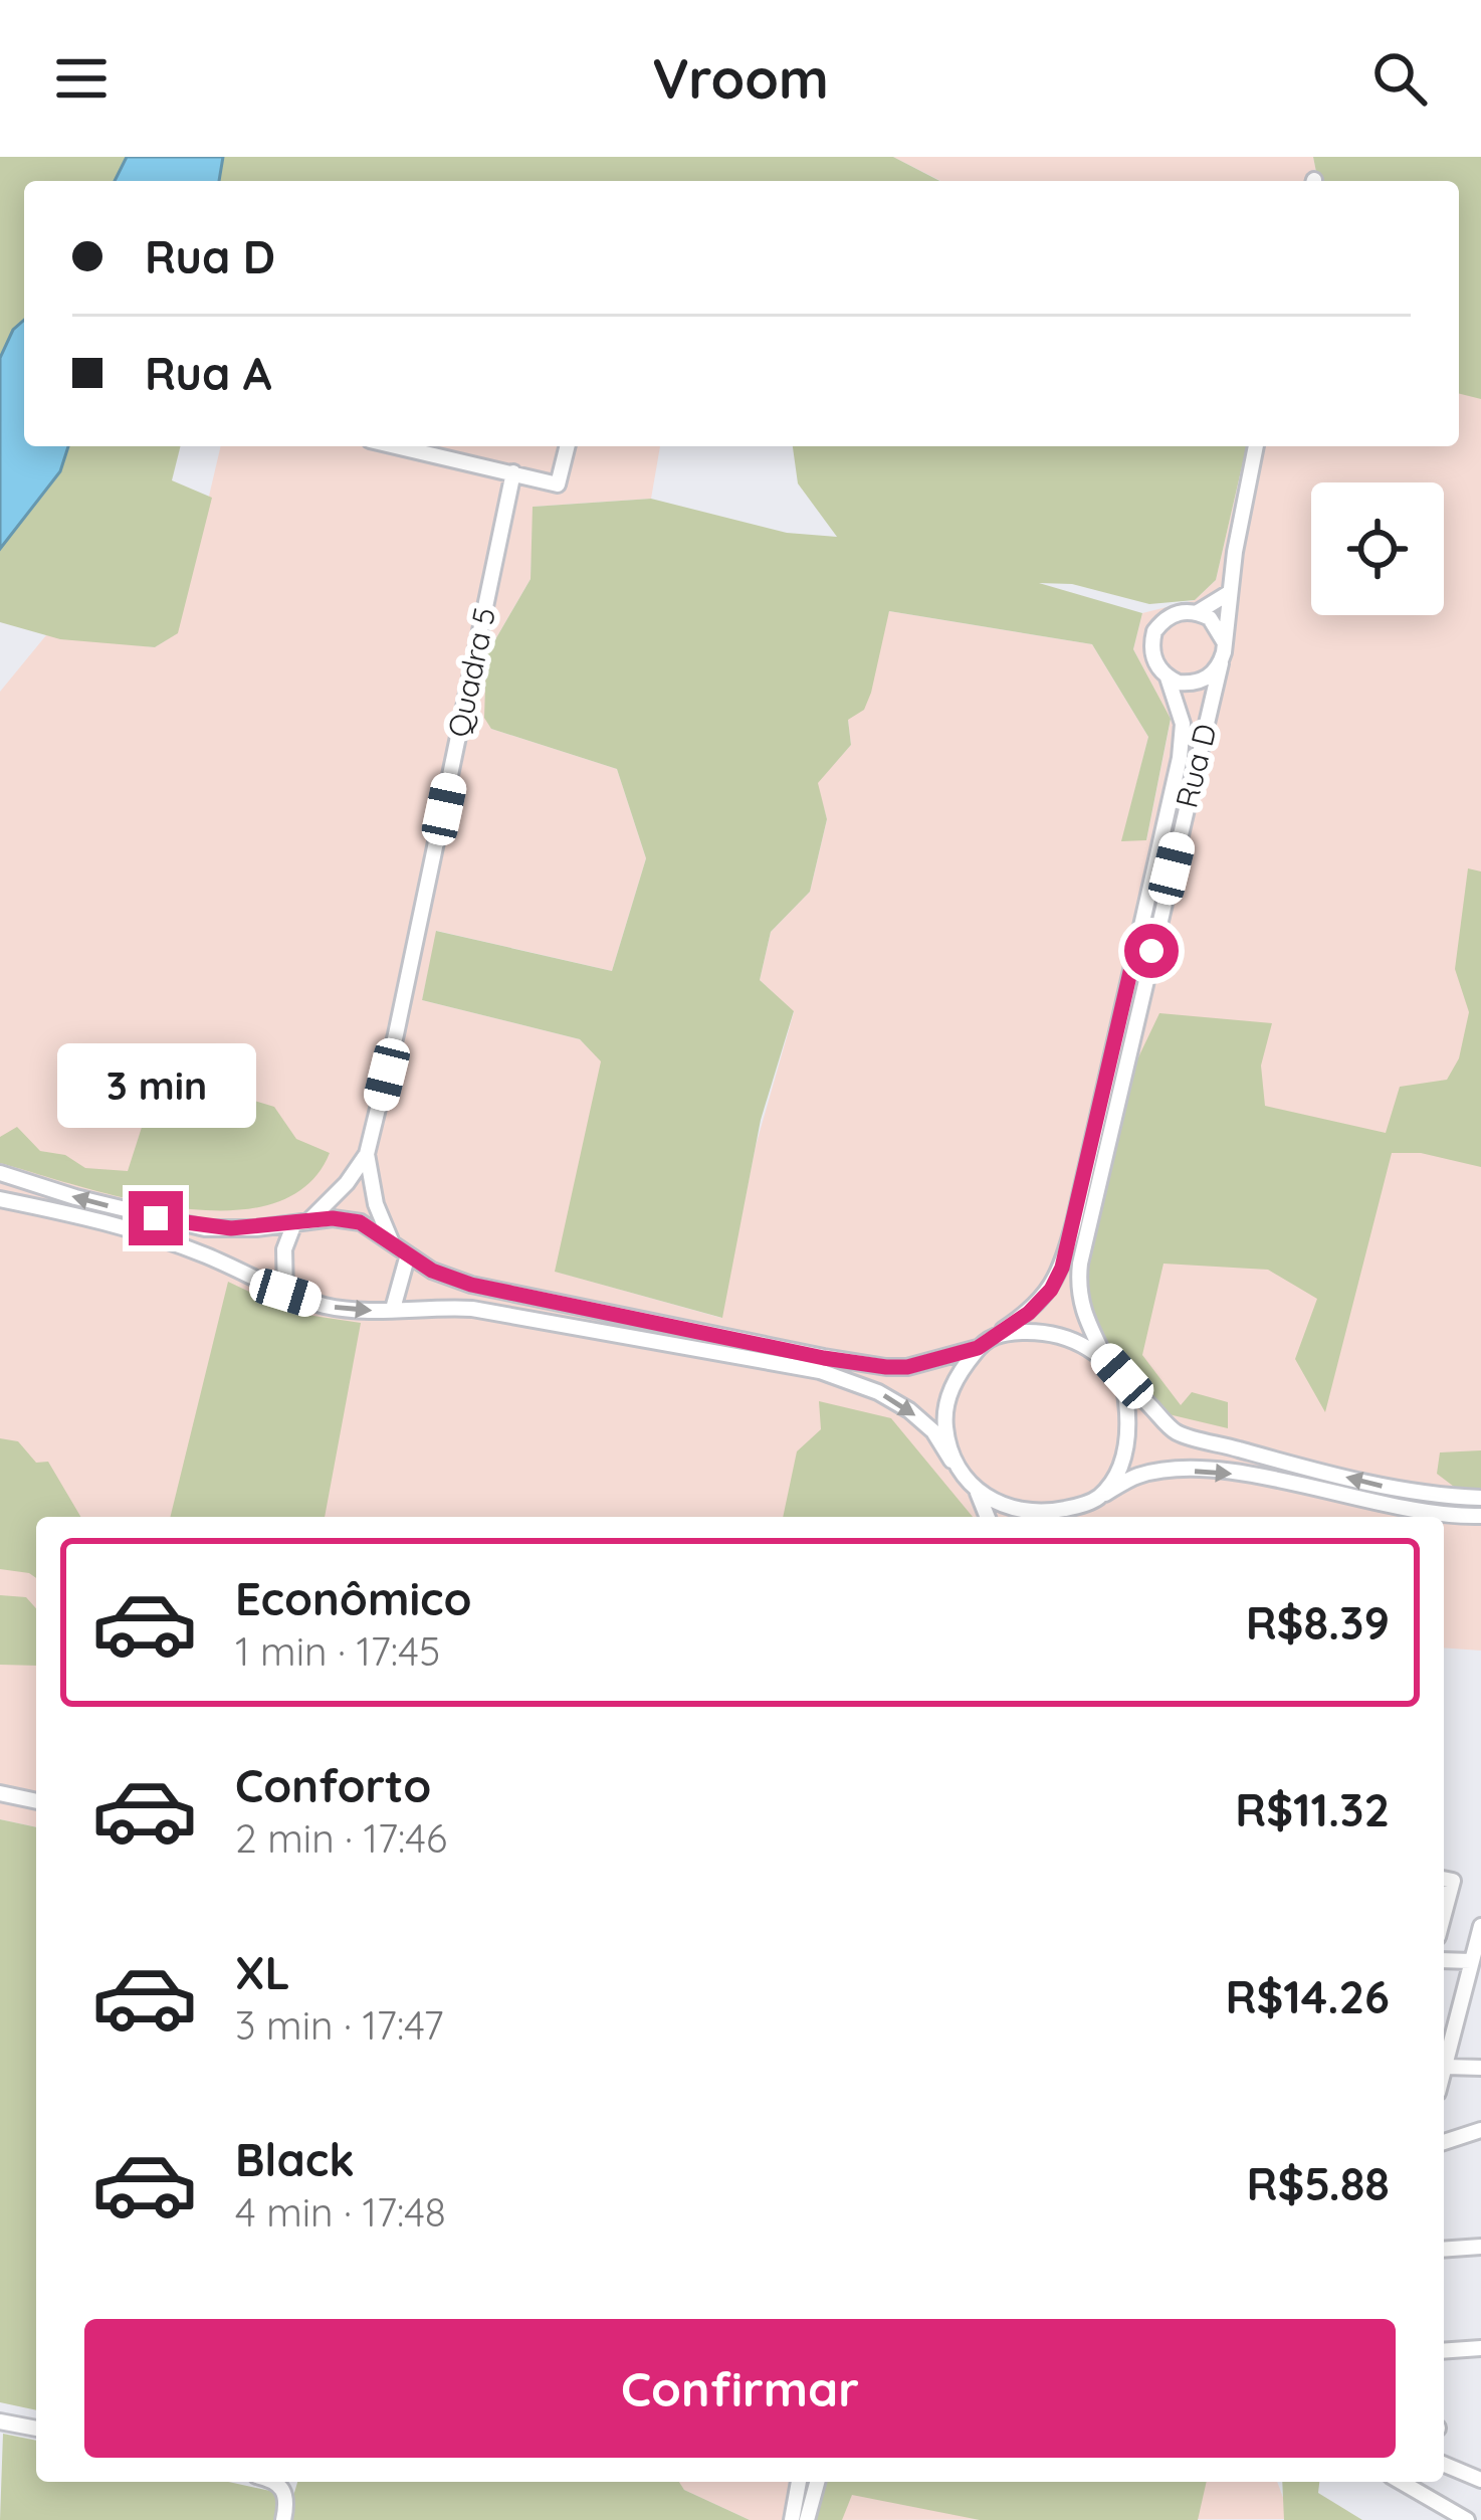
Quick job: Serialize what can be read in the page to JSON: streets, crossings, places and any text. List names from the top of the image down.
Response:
{
  "streets": {
    "street": ["Quadra 5", "Rua D"]
  },
  "page": {
    "header": "Vroom",
    "banner": ["Rua D", "Rua A"],
    "bubble": "3 min",
    "list": [
      {
        "name": "Econômico",
        "note": "1 min · 17:45",
        "value": "R$8.39"
      },
      {
        "name": "Conforto",
        "note": "2 min · 17:46",
        "value": "R$11.32"
      },
      {
        "name": "XL",
        "note": "3 min · 17:47",
        "value": "R$14.26"
      },
      {
        "name": "Black",
        "note": "4 min · 17:48",
        "value": "R$5.88"
      }
    ],
    "buttons": "Confirmar"
  }
}
